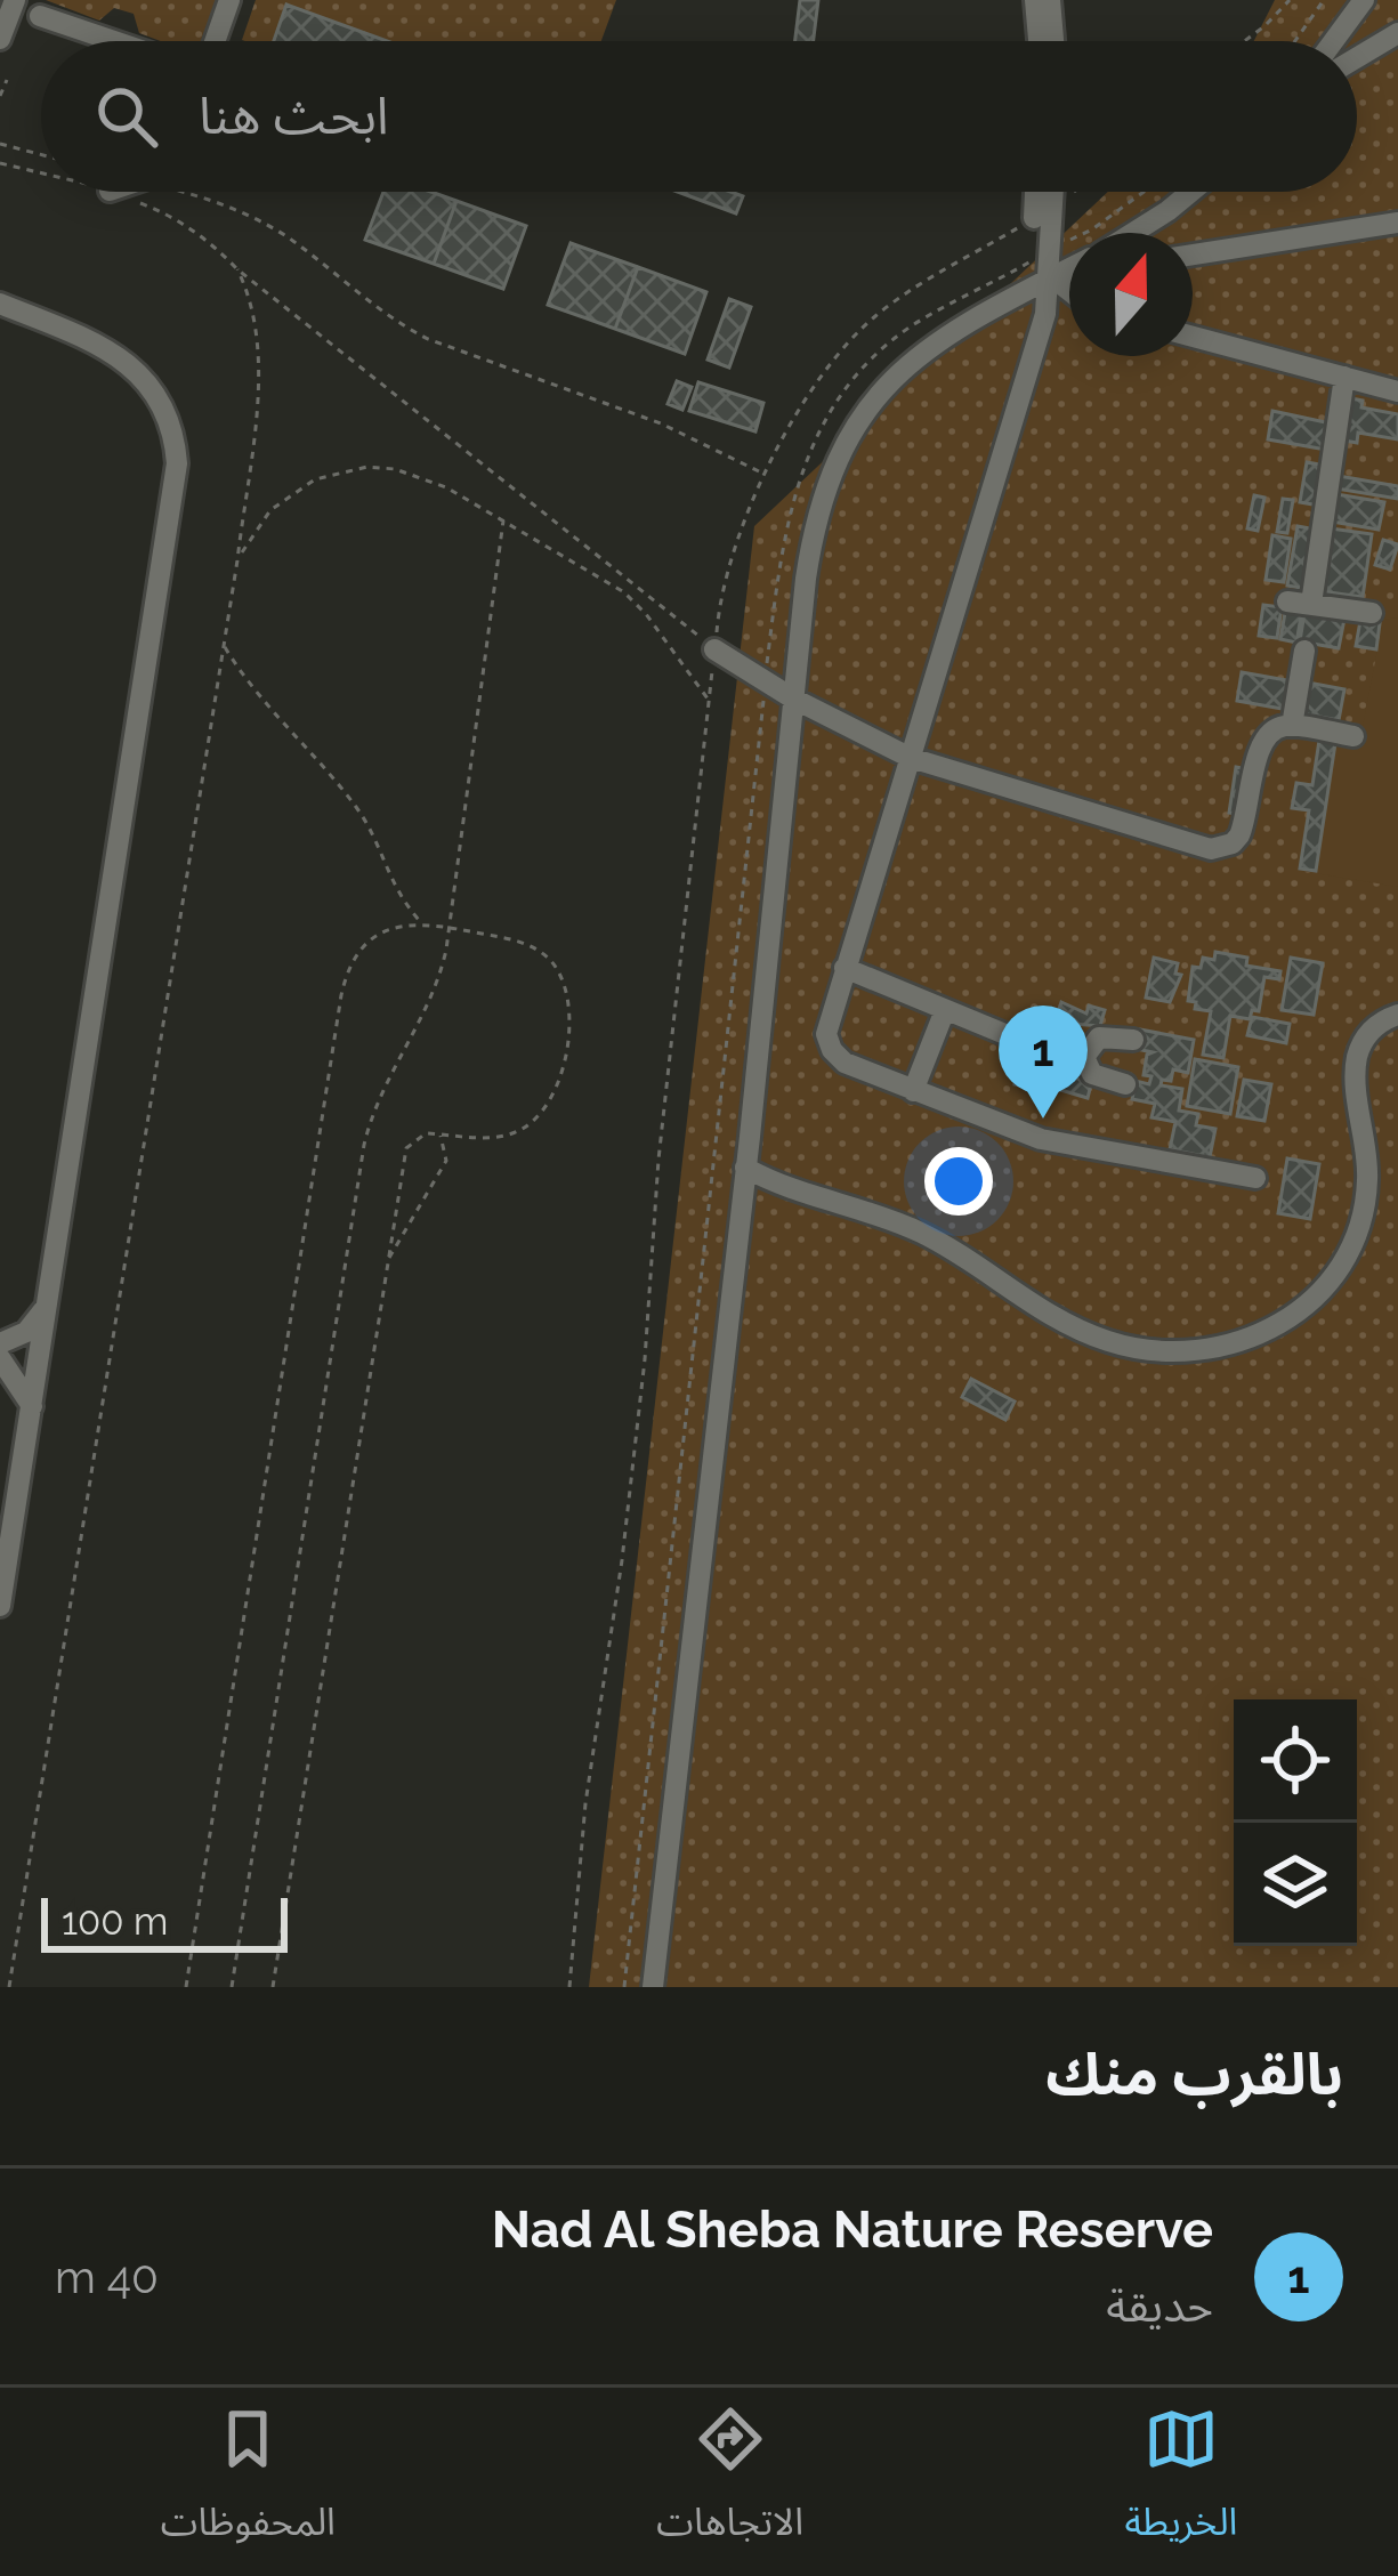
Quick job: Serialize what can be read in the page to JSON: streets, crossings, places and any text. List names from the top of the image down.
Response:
{
  "scale_bar": "100 m",
  "north": "top",
  "page": {
    "search": "ابحث هنا",
    "pins": "1",
    "scale": "100 m",
    "heading": "بالقرب منك",
    "list": [
      {
        "mark": "1",
        "name": "Nad Al Sheba Nature Reserve",
        "note": "حديقة",
        "value": "40 m"
      }
    ],
    "nav": ["الخريطة", "الاتجاهات", "المحفوظات"]
  }
}
